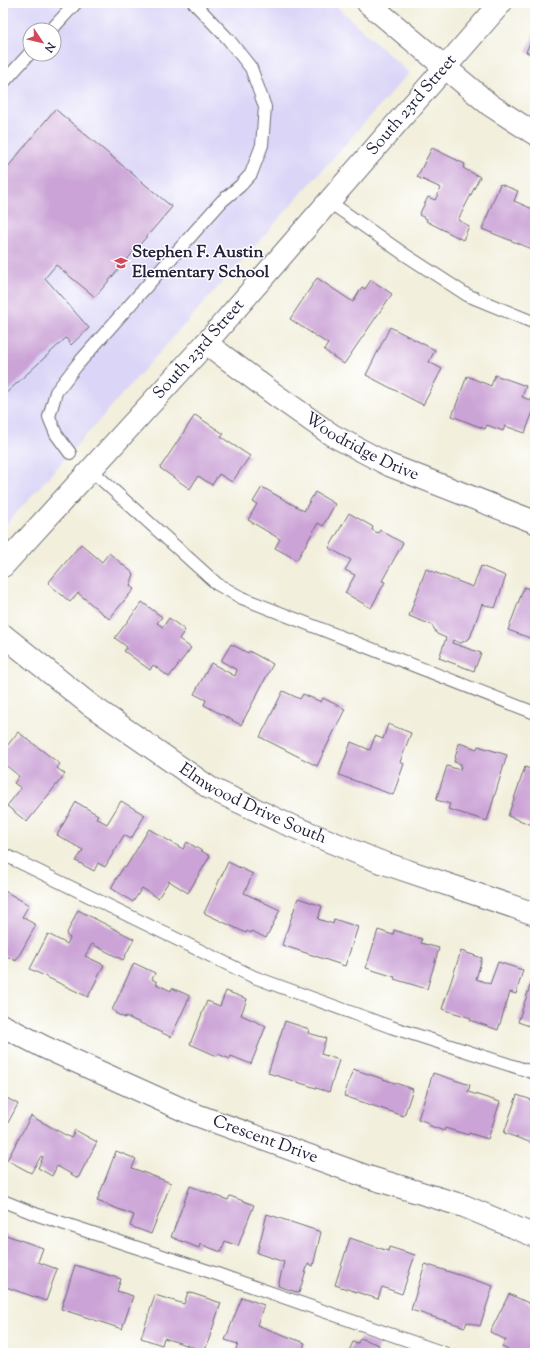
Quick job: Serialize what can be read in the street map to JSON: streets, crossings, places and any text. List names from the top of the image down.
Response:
{
  "streets": {
    "street": [
      "South 23rd Street",
      "Woodridge Drive",
      "Elmwood Drive South",
      "Crescent Drive"
    ]
  },
  "crossings": [
    ["South 23rd Street", "Woodridge Drive"]
  ],
  "places": {
    "school or university": ["Stephen F. Austin Elementary School"]
  },
  "north": "bottom right"
}
